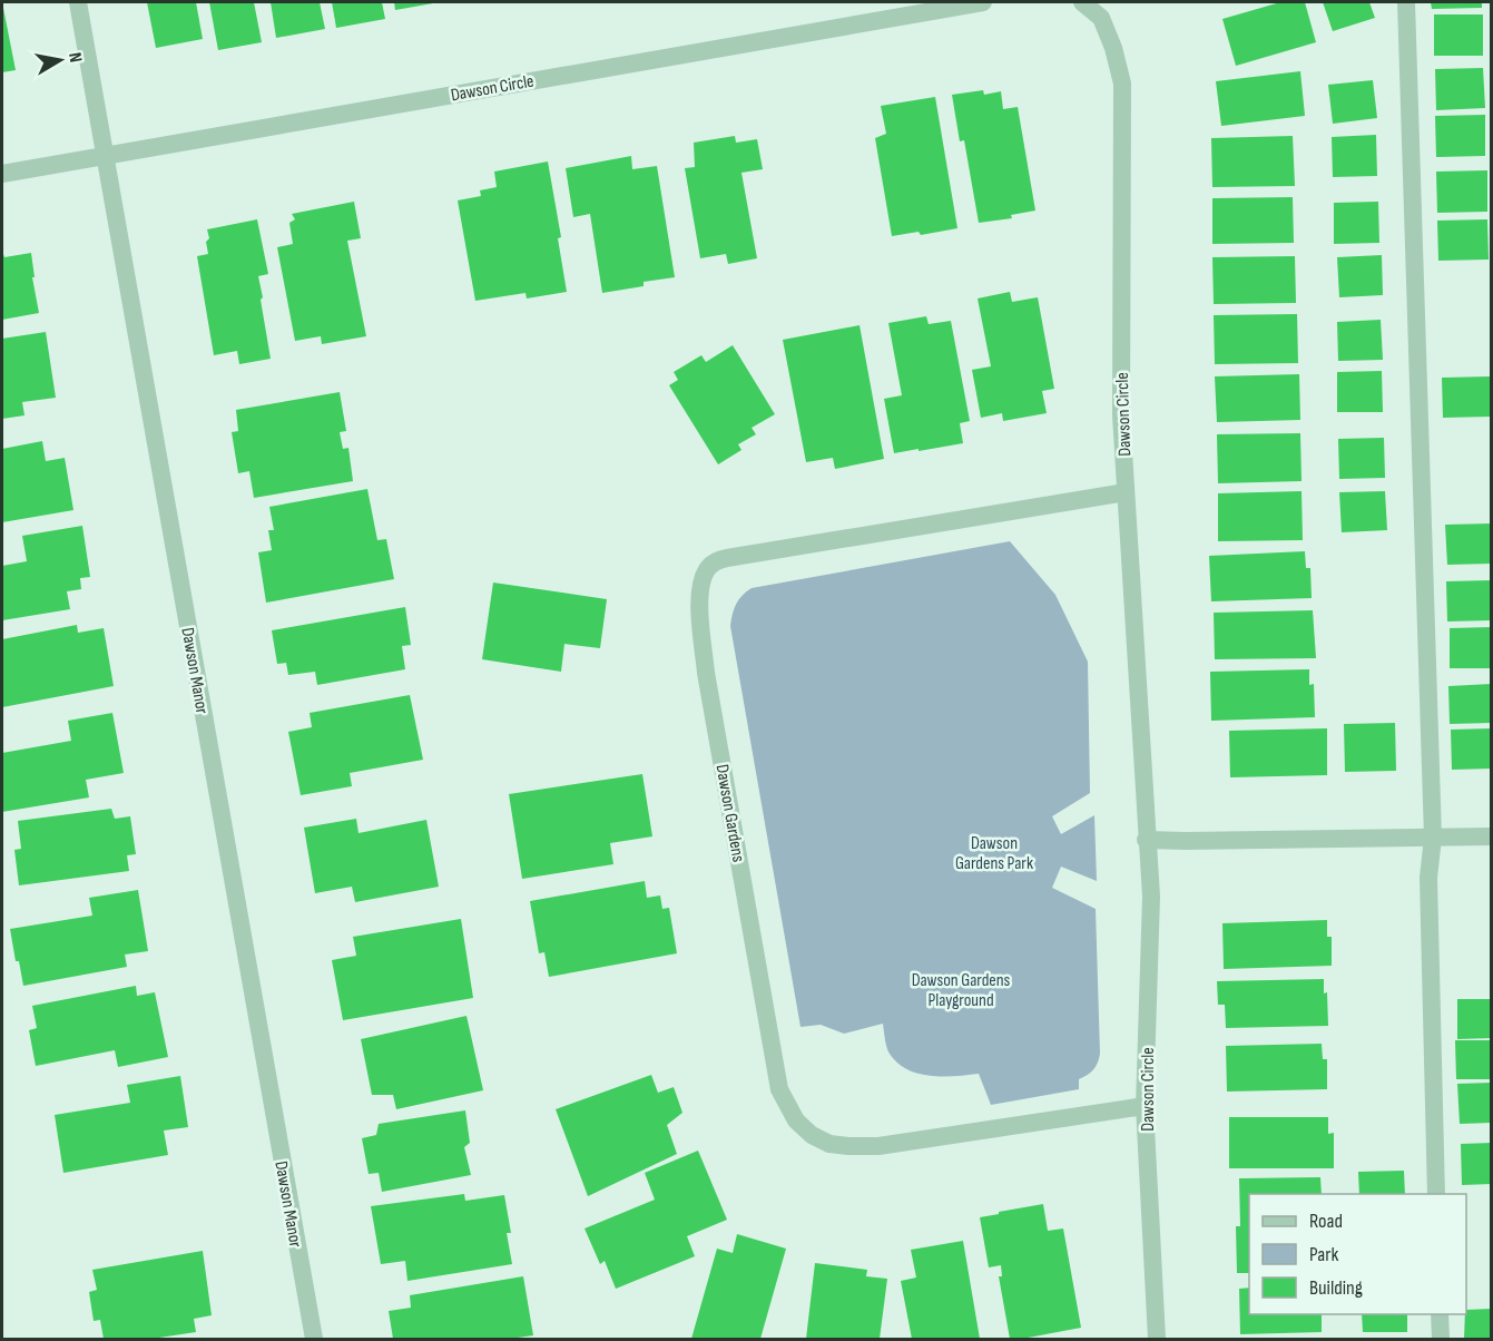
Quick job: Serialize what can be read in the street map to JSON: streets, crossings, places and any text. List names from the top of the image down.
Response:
{
  "streets": {
    "street": ["Dawson Circle", "Dawson Manor", "Dawson Gardens"]
  },
  "crossings": [
    ["Dawson Circle", "Dawson Manor"],
    ["Dawson Circle", "Dawson Gardens"]
  ],
  "parks": ["Dawson Gardens Park", "Dawson Gardens Playground"],
  "legend": ["Road", "Park", "Building"],
  "north": "right"
}
